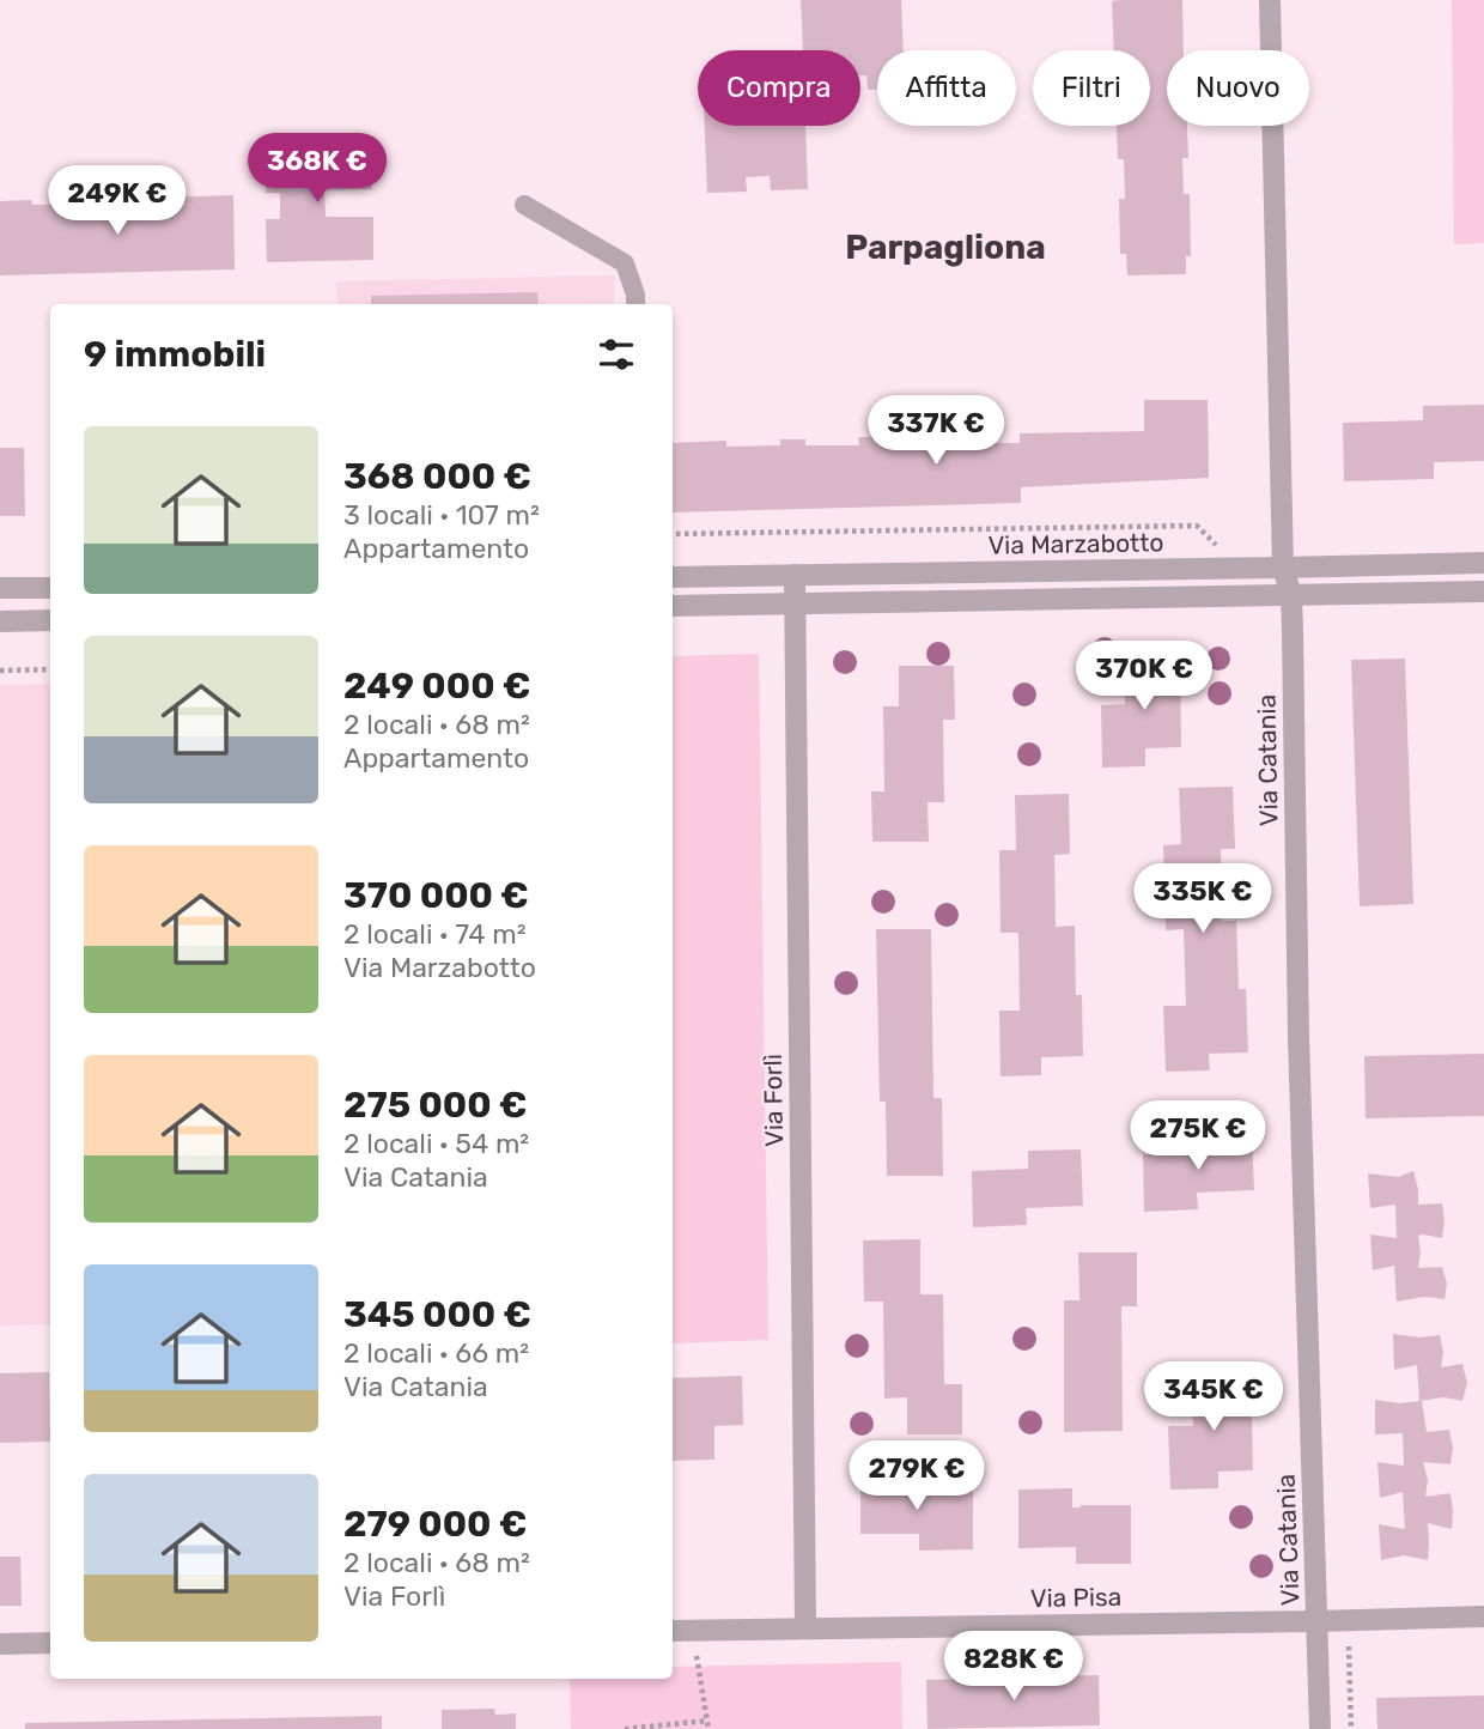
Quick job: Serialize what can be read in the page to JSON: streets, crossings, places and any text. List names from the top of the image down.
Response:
{
  "streets": {
    "street": [
      "Via Marzabotto",
      "Via Catania",
      "Via Forlì",
      "Via Pisa"
    ]
  },
  "crossings": [
    ["Via Marzabotto", "Via Catania"],
    ["Via Marzabotto", "Via Forlì"],
    ["Via Catania", "Via Pisa"],
    ["Via Forlì", "Via Pisa"]
  ],
  "districts": ["Parpagliona"],
  "page": {
    "chip": [
      "Compra",
      "Affitta",
      "Filtri",
      "Nuovo"
    ],
    "price": [
      "368K €",
      "249K €",
      "337K €",
      "370K €",
      "335K €",
      "275K €",
      "345K €",
      "279K €",
      "828K €"
    ],
    "heading": "9 immobili",
    "list": [
      {
        "name": "368 000 €",
        "note": "3 locali · 107 m² · Appartamento"
      },
      {
        "name": "249 000 €",
        "note": "2 locali · 68 m² · Appartamento"
      },
      {
        "name": "370 000 €",
        "note": "2 locali · 74 m² · Via Marzabotto"
      },
      {
        "name": "275 000 €",
        "note": "2 locali · 54 m² · Via Catania"
      },
      {
        "name": "345 000 €",
        "note": "2 locali · 66 m² · Via Catania"
      },
      {
        "name": "279 000 €",
        "note": "2 locali · 68 m² · Via Forlì"
      }
    ]
  }
}
